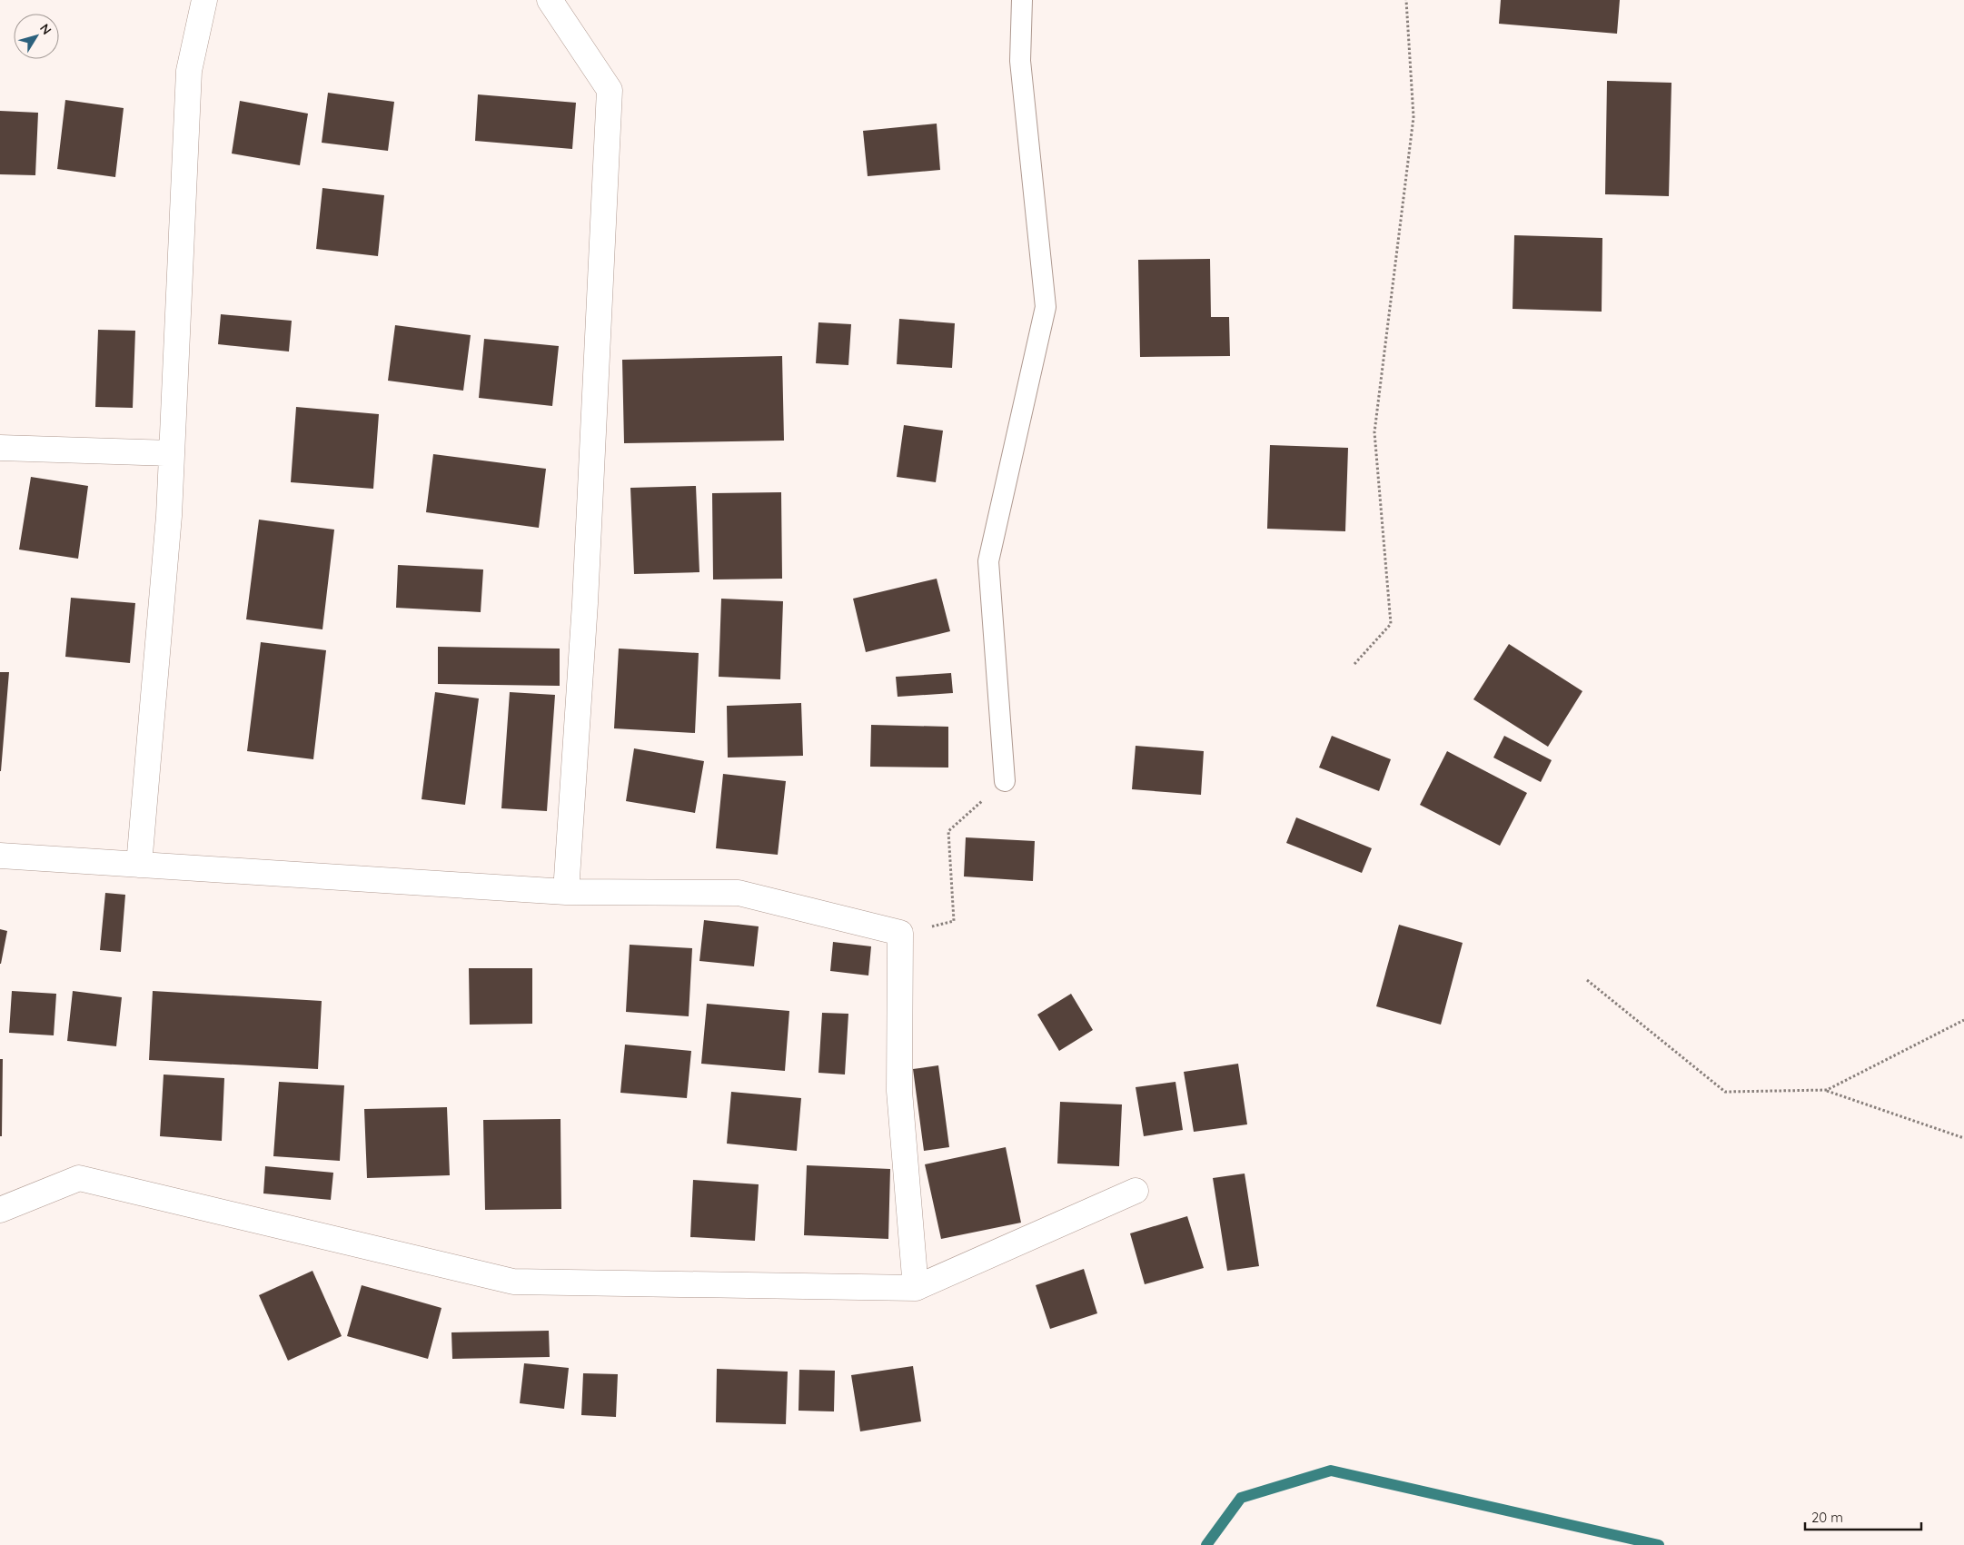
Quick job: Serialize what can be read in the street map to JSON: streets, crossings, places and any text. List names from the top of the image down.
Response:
{
  "scale_bar": "20 m",
  "north": "top right"
}
